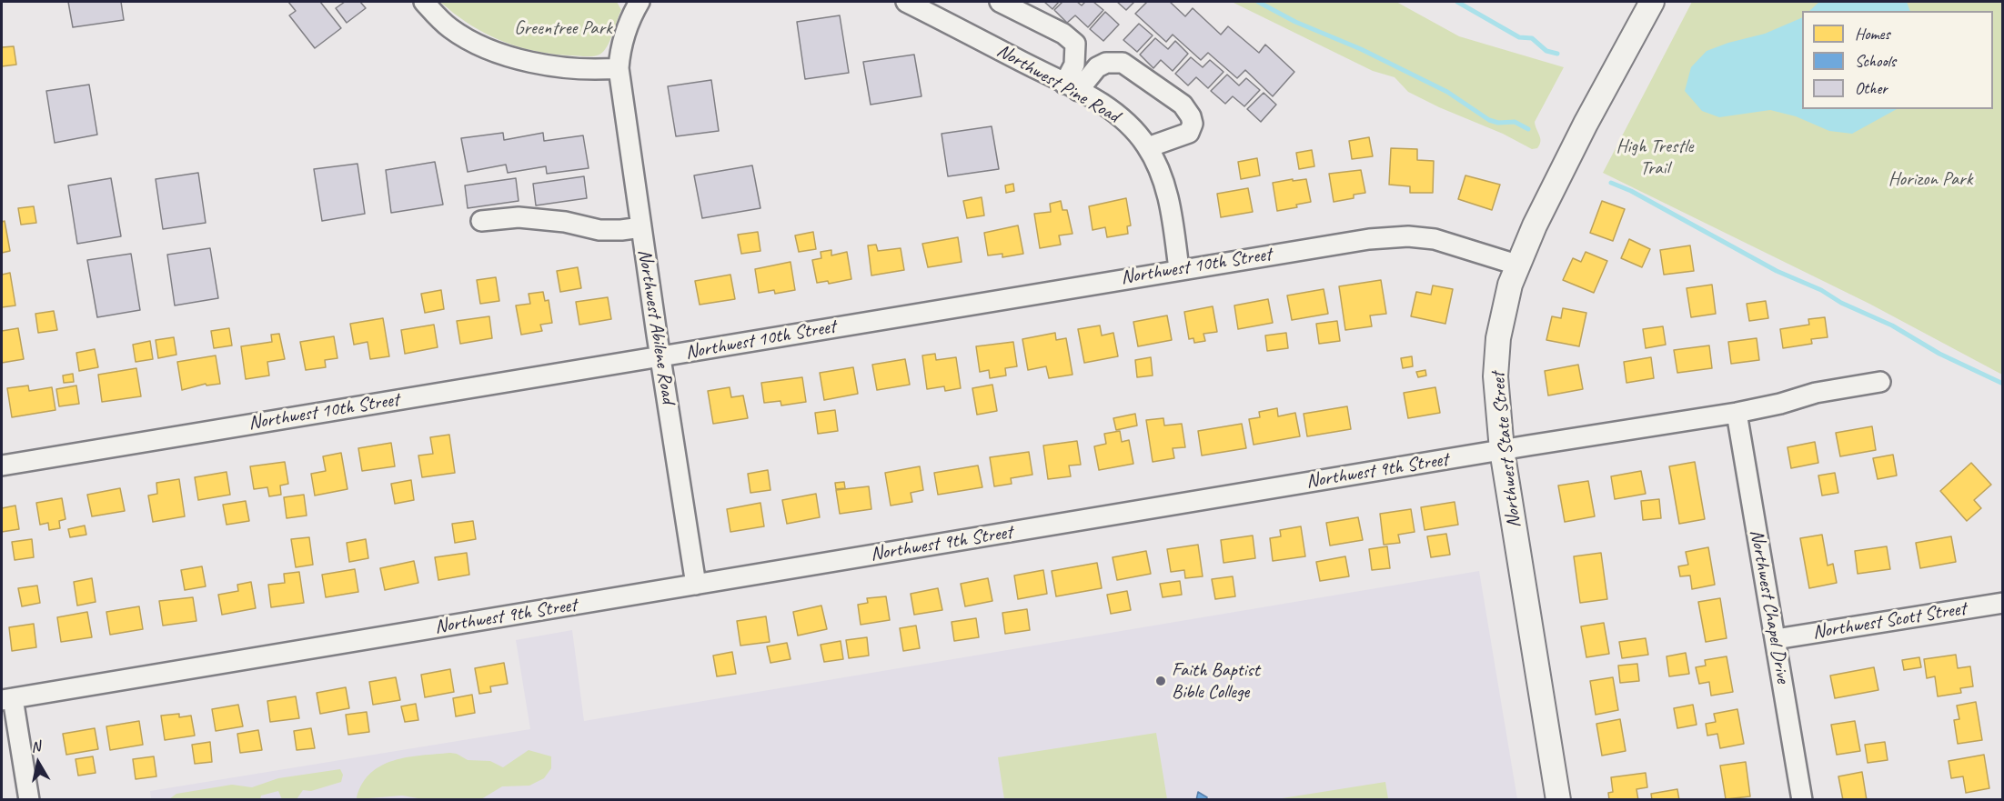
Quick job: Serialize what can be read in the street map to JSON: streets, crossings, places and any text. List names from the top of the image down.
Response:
{
  "streets": {
    "main road": ["Northwest State Street"],
    "street": [
      "Northwest Pine Road",
      "Northwest 10th Street",
      "Northwest Abilene Road",
      "Northwest 9th Street",
      "Northwest Chapel Drive",
      "Northwest Scott Street"
    ]
  },
  "crossings": [
    ["Northwest Pine Road", "Northwest 10th Street"],
    ["Northwest 10th Street", "Northwest Abilene Road"],
    ["Northwest 10th Street", "Northwest State Street"],
    ["Northwest Abilene Road", "Northwest 9th Street"],
    ["Northwest State Street", "Northwest 9th Street"],
    ["Northwest 9th Street", "Northwest Chapel Drive"],
    ["Northwest Chapel Drive", "Northwest Scott Street"]
  ],
  "parks": ["Greentree Park", "High Trestle Trail", "Horizon Park"],
  "places": ["Faith Baptist Bible College"],
  "legend": ["Homes", "Schools", "Other"],
  "north": "top"
}
